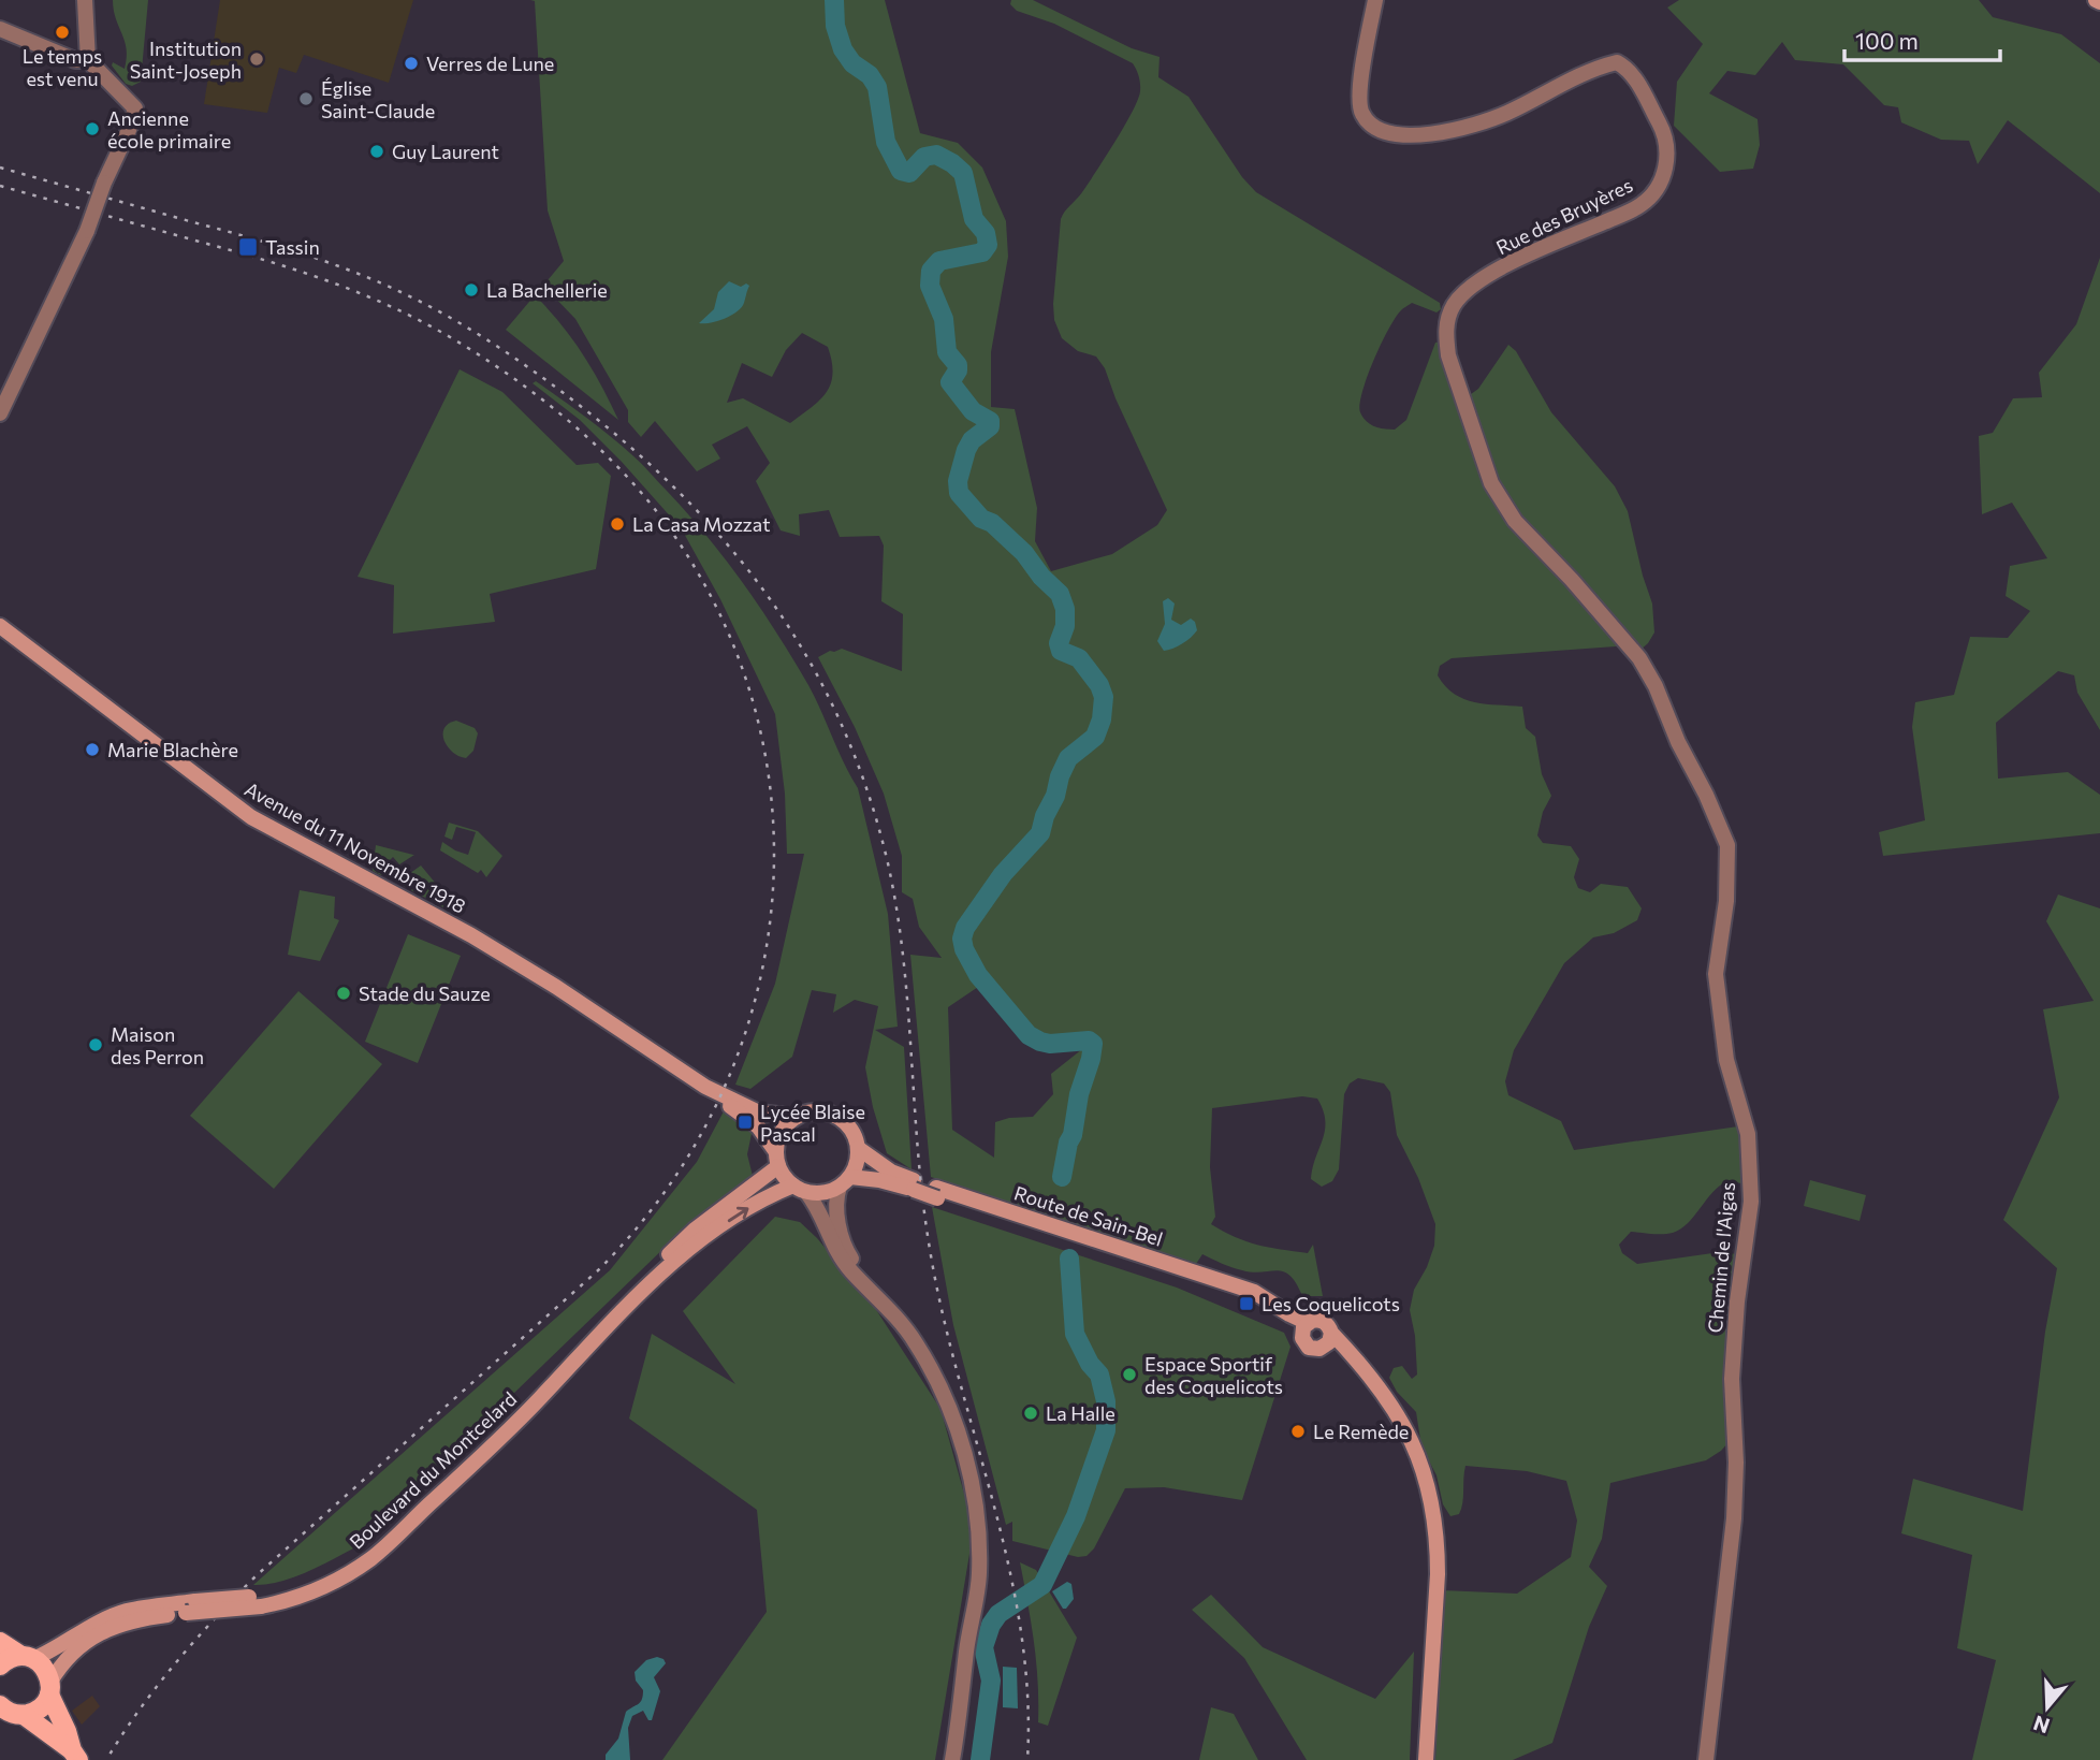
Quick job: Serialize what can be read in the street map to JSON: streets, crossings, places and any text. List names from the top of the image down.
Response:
{
  "streets": {
    "main road": ["Avenue du 11 Novembre 1918", "Route de Sain-Bel", "Boulevard du Montcelard"],
    "street": ["Rue des Bruyères", "Chemin de l'Aigas"]
  },
  "crossings": [
    ["Rue des Bruyères", "Chemin de l'Aigas"],
    ["Avenue du 11 Novembre 1918", "Route de Sain-Bel"],
    ["Avenue du 11 Novembre 1918", "Boulevard du Montcelard"],
    ["Route de Sain-Bel", "Boulevard du Montcelard"]
  ],
  "places": {
    "other": [
      "Le temps est venu",
      "Institution Saint-Joseph",
      "Verres de Lune",
      "Église Saint-Claude",
      "Ancienne école primaire",
      "Guy Laurent",
      "La Bachellerie",
      "La Casa Mozzat",
      "Marie Blachère",
      "Stade du Sauze",
      "Maison des Perron",
      "Espace Sportif des Coquelicots",
      "La Halle",
      "Le Remède"
    ],
    "transit": ["Tassin", "Lycée Blaise Pascal", "Les Coquelicots"]
  },
  "scale_bar": "100 m",
  "north": "bottom"
}
